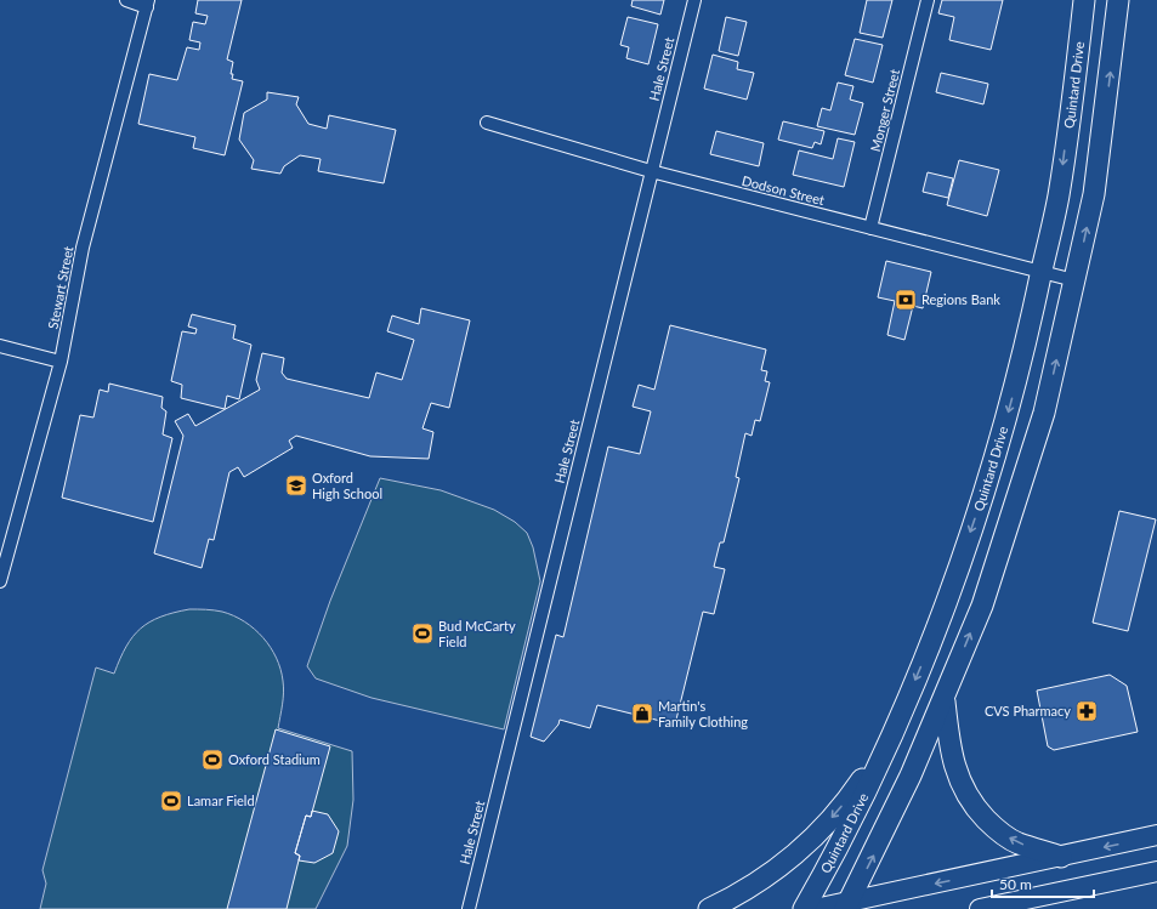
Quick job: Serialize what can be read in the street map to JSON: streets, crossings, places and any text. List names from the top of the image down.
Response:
{
  "streets": {
    "highway": ["Quintard Drive"],
    "street": [
      "Hale Street",
      "Monger Street",
      "Dodson Street",
      "Stewart Street"
    ]
  },
  "crossings": [
    ["Hale Street", "Dodson Street"],
    ["Quintard Drive", "Dodson Street"],
    ["Monger Street", "Dodson Street"]
  ],
  "places": {
    "bank": ["Regions Bank"],
    "school or university": ["Oxford High School"],
    "sports": ["Bud McCarty Field", "Oxford Stadium", "Lamar Field"],
    "pharmacy": ["CVS Pharmacy"],
    "shop": ["Martin's Family Clothing"]
  },
  "scale_bar": "50 m"
}
